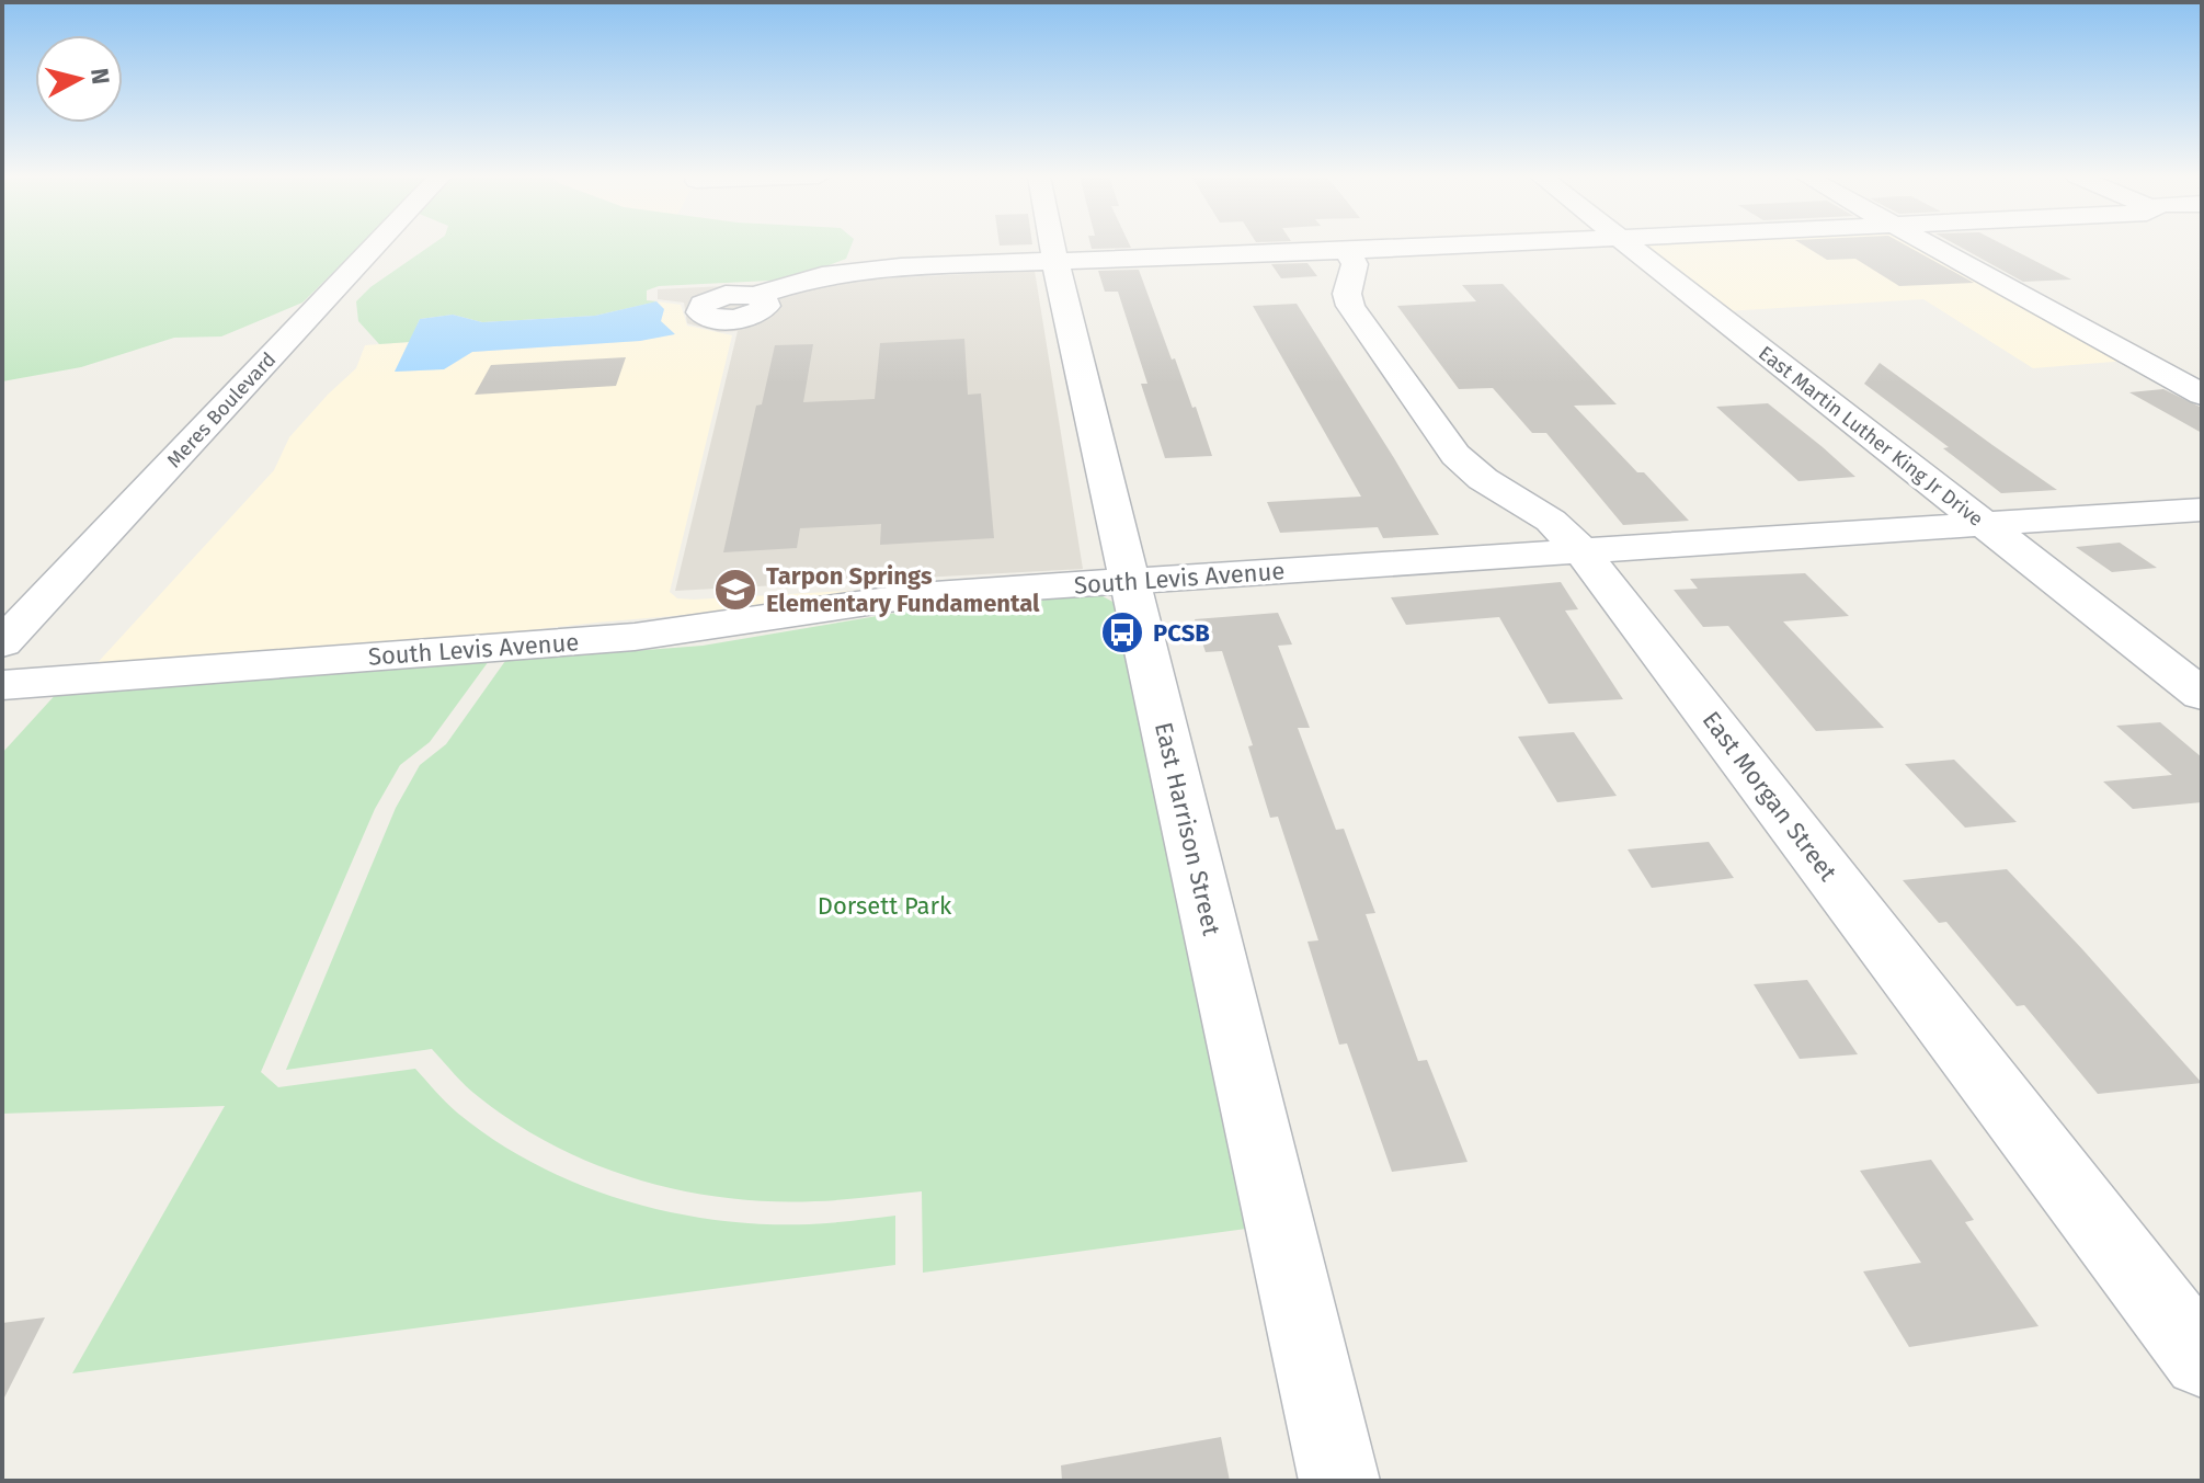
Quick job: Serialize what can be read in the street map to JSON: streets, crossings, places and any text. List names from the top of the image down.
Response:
{
  "streets": {
    "street": [
      "Meres Boulevard",
      "East Martin Luther King Jr Drive",
      "South Levis Avenue",
      "East Morgan Street",
      "East Harrison Street"
    ]
  },
  "crossings": [
    ["East Martin Luther King Jr Drive", "South Levis Avenue"],
    ["South Levis Avenue", "East Morgan Street"],
    ["South Levis Avenue", "East Harrison Street"]
  ],
  "parks": ["Dorsett Park"],
  "places": {
    "school or university": ["Tarpon Springs Elementary Fundamental"],
    "bus stop": ["PCSB"]
  },
  "north": "right"
}
